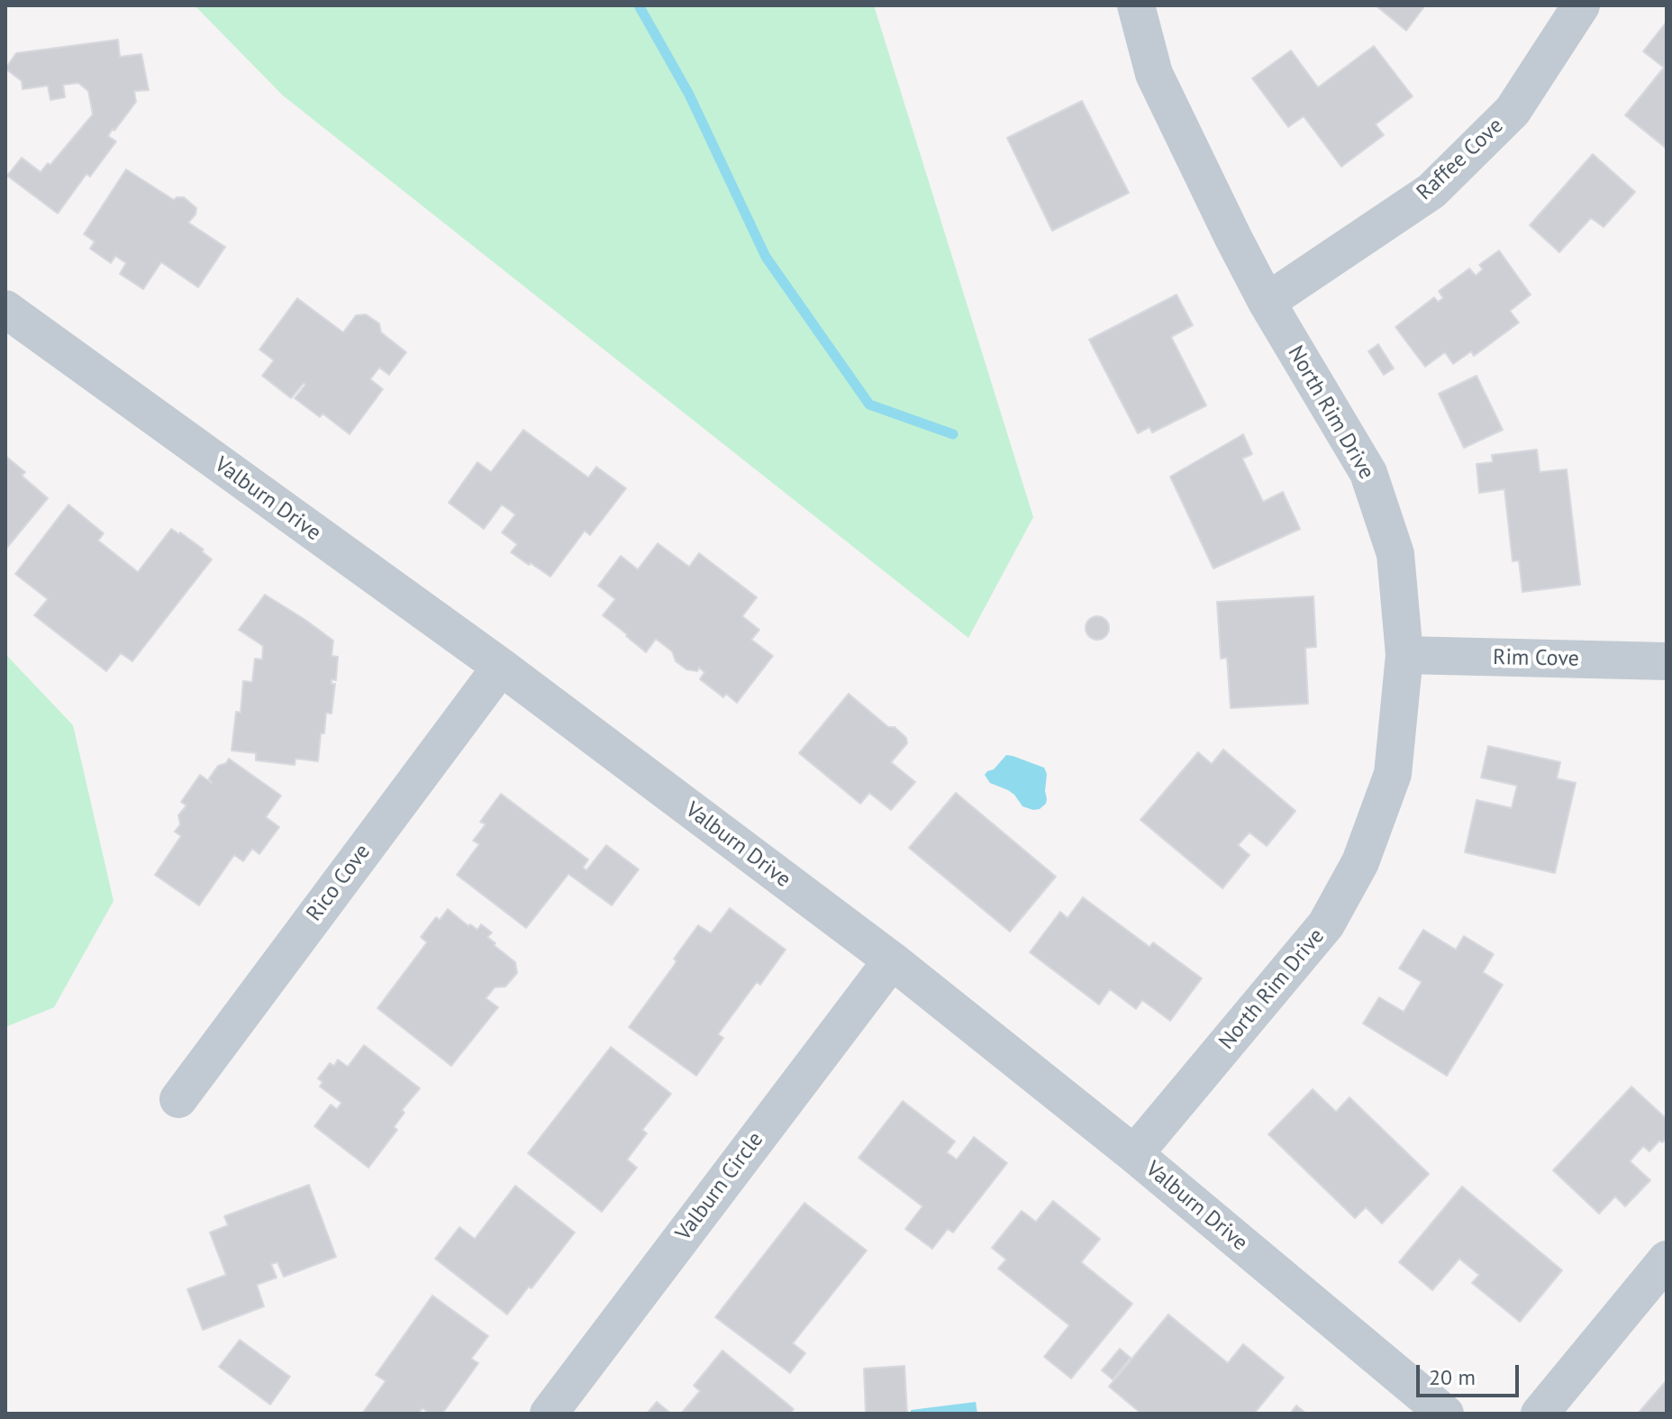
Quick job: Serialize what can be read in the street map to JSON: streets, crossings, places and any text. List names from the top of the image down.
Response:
{
  "streets": {
    "street": [
      "Raffee Cove",
      "North Rim Drive",
      "Valburn Drive",
      "Rim Cove",
      "Rico Cove",
      "Valburn Circle"
    ]
  },
  "crossings": [
    ["Raffee Cove", "North Rim Drive"],
    ["North Rim Drive", "Valburn Drive"],
    ["North Rim Drive", "Rim Cove"],
    ["Valburn Drive", "Rico Cove"],
    ["Valburn Drive", "Valburn Circle"]
  ],
  "scale_bar": "20 m"
}
